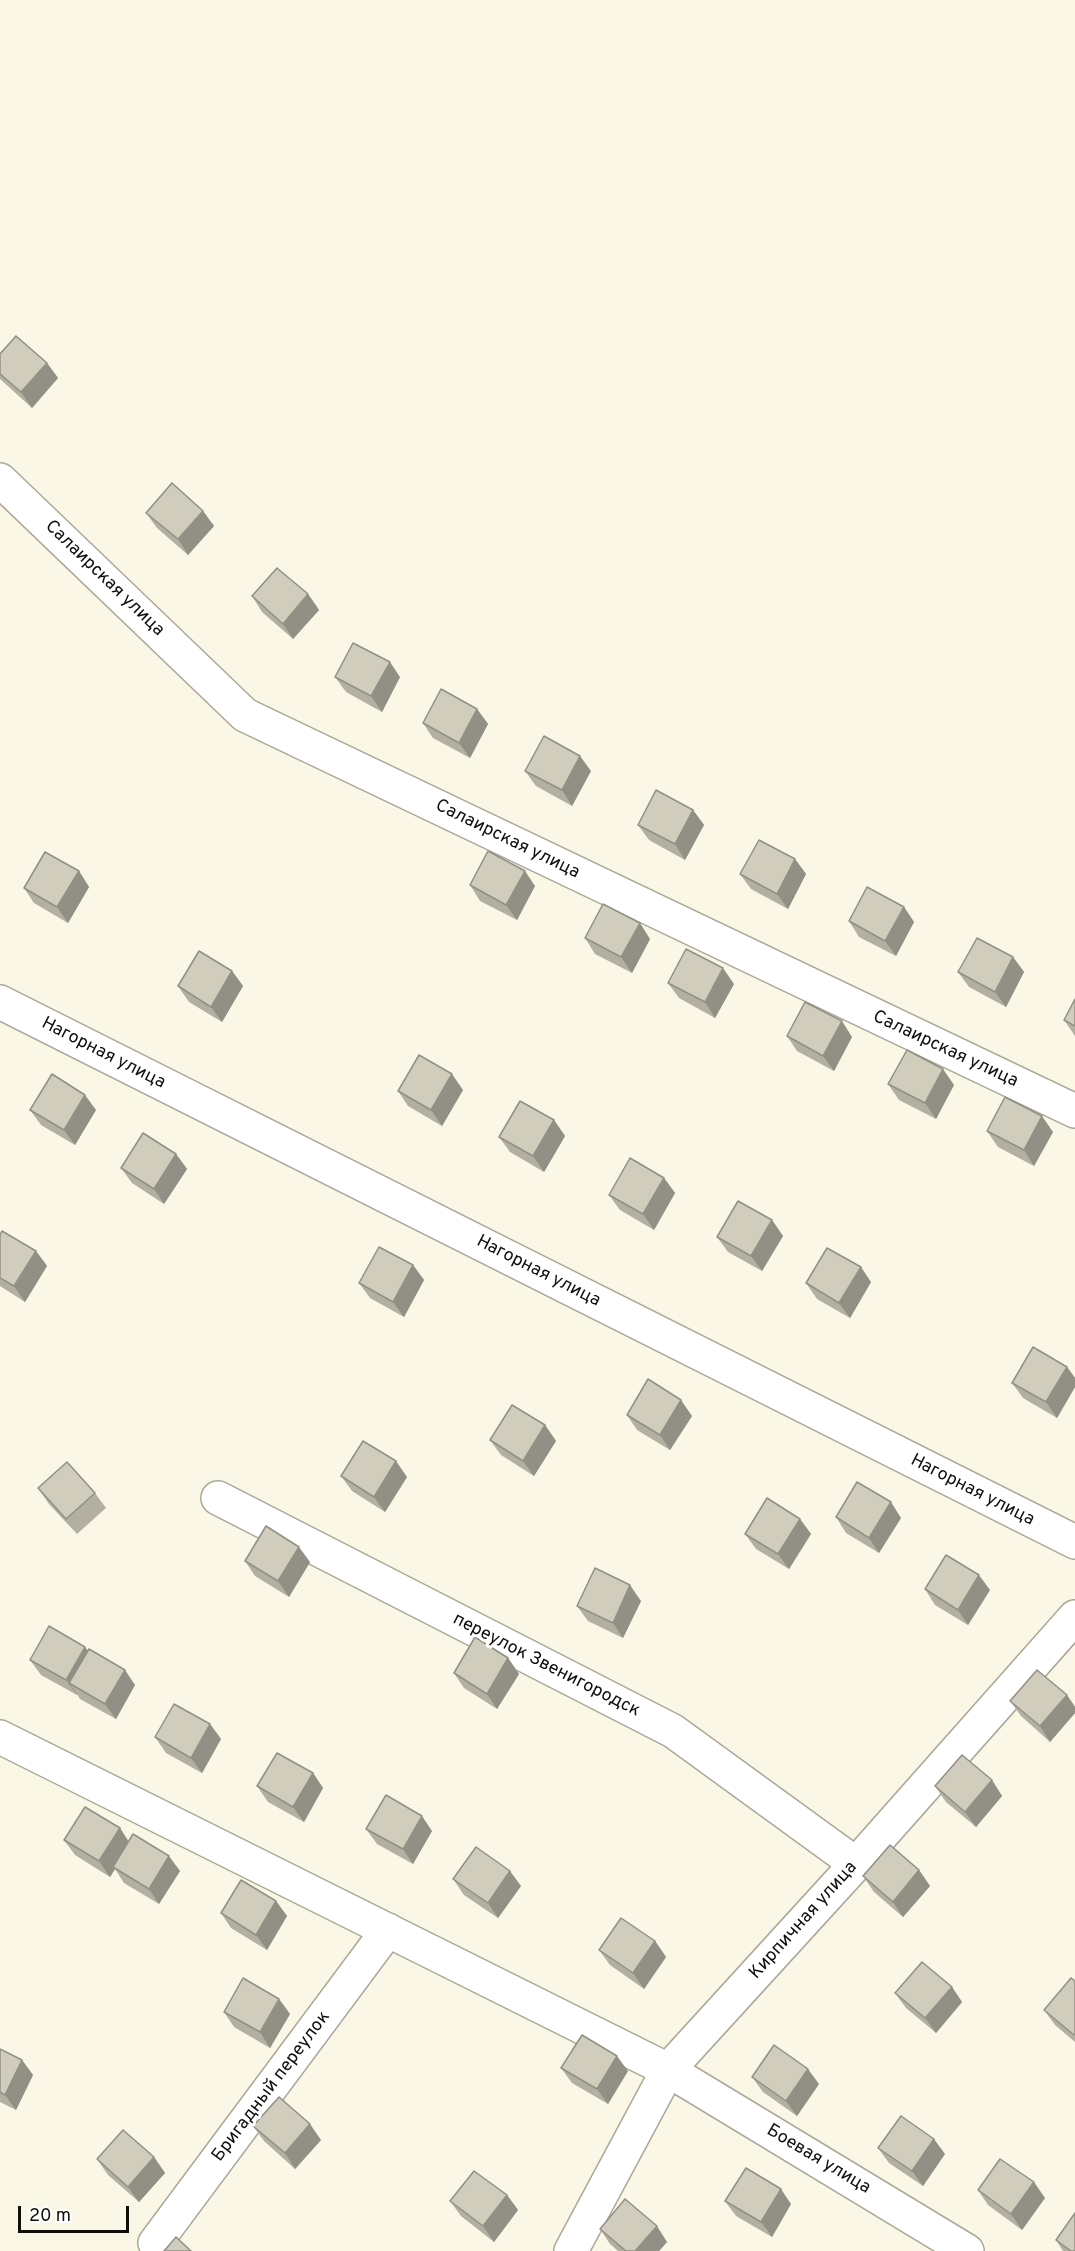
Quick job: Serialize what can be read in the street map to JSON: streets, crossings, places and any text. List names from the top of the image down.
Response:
{
  "streets": {
    "street": [
      "Салаирская улица",
      "Нагорная улица",
      "переулок Звенигородск",
      "Кирпичная улица",
      "Бригадный переулок",
      "Боевая улица"
    ]
  },
  "crossings": [
    ["переулок Звенигородск", "Кирпичная улица"],
    ["Кирпичная улица", "Боевая улица"],
    ["Бригадный переулок", "Боевая улица"]
  ],
  "scale_bar": "20 m"
}
